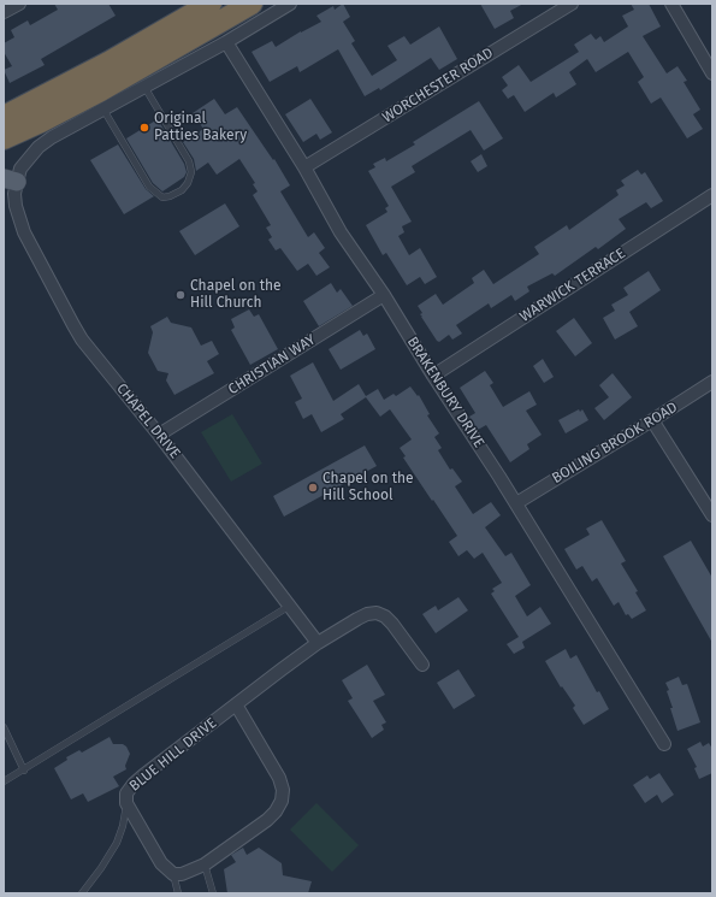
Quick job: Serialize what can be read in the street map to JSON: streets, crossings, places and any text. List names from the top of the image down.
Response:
{
  "streets": {
    "street": [
      "WORCHESTER ROAD",
      "WARWICK TERRACE",
      "CHRISTIAN WAY",
      "BRAKENBURY DRIVE",
      "CHAPEL DRIVE",
      "BOILING BROOK ROAD",
      "BLUE HILL DRIVE"
    ]
  },
  "crossings": [
    ["WORCHESTER ROAD", "BRAKENBURY DRIVE"],
    ["WARWICK TERRACE", "BRAKENBURY DRIVE"],
    ["CHRISTIAN WAY", "BRAKENBURY DRIVE"],
    ["CHRISTIAN WAY", "CHAPEL DRIVE"],
    ["BRAKENBURY DRIVE", "BOILING BROOK ROAD"],
    ["CHAPEL DRIVE", "BLUE HILL DRIVE"]
  ],
  "places": ["Original Patties Bakery", "Chapel on the Hill Church", "Chapel on the Hill School"]
}
